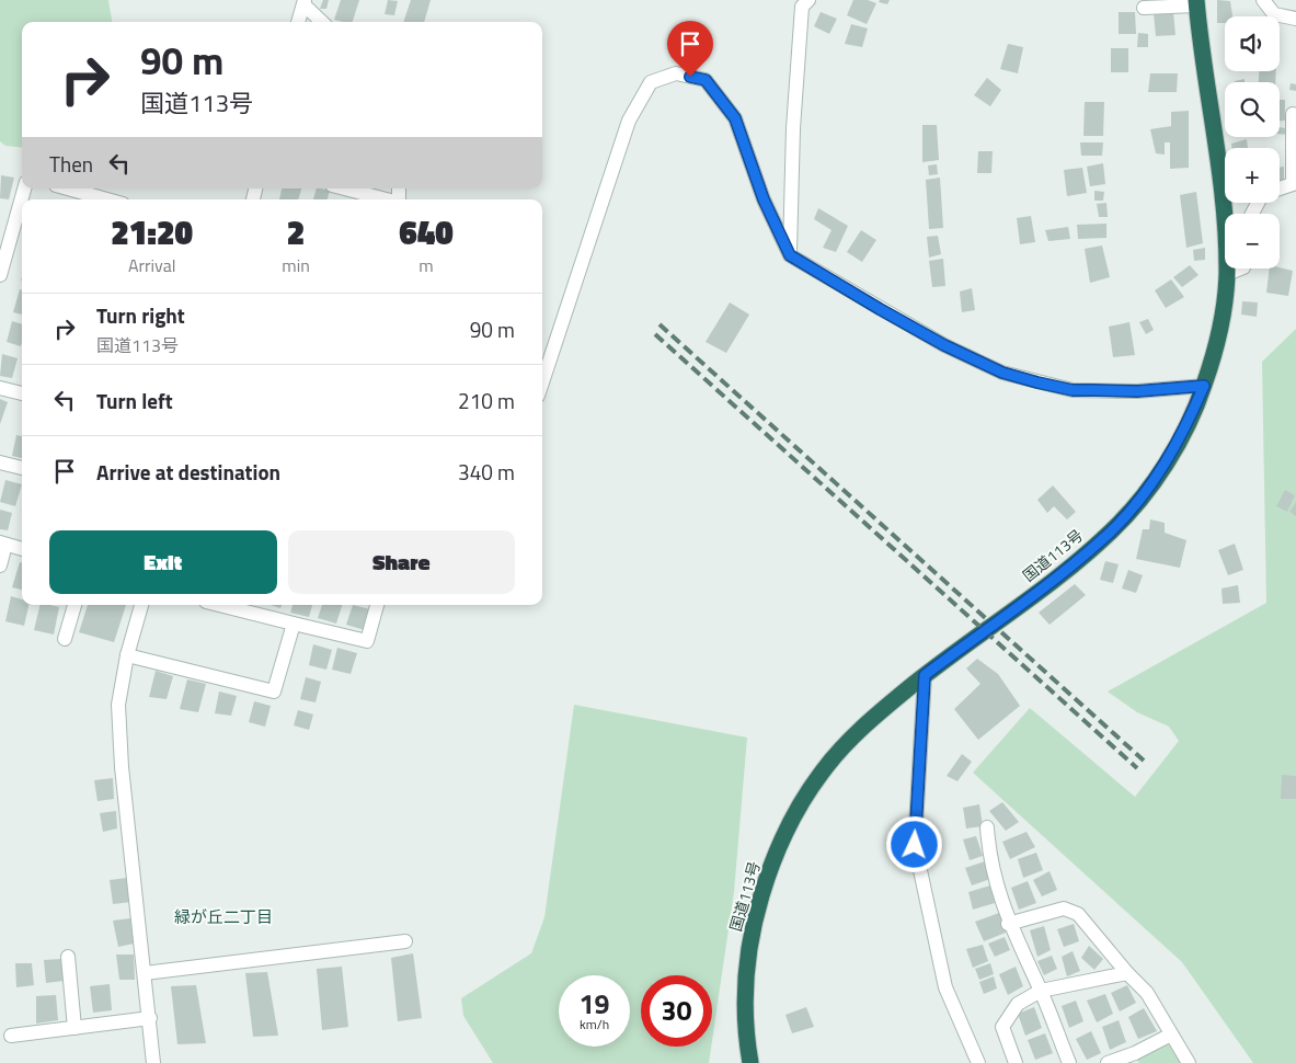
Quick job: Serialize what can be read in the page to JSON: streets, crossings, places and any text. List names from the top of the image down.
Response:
{
  "streets": {
    "highway": ["国道113号"]
  },
  "districts": ["緑が丘二丁目"],
  "page": {
    "map_buttons": ["+", "−"],
    "turn": ["90 m", "国道113号"],
    "then": "Then",
    "eta": [
      "21:20",
      "Arrival",
      "2",
      "min",
      "640",
      "m"
    ],
    "list": [
      {
        "name": "Turn right",
        "note": "国道113号",
        "value": "90 m"
      },
      {
        "name": "Turn left",
        "value": "210 m"
      },
      {
        "name": "Arrive at destination",
        "value": "340 m"
      }
    ],
    "buttons": ["Exit", "Share"],
    "speed": "19 km/h",
    "limit": "30"
  }
}
